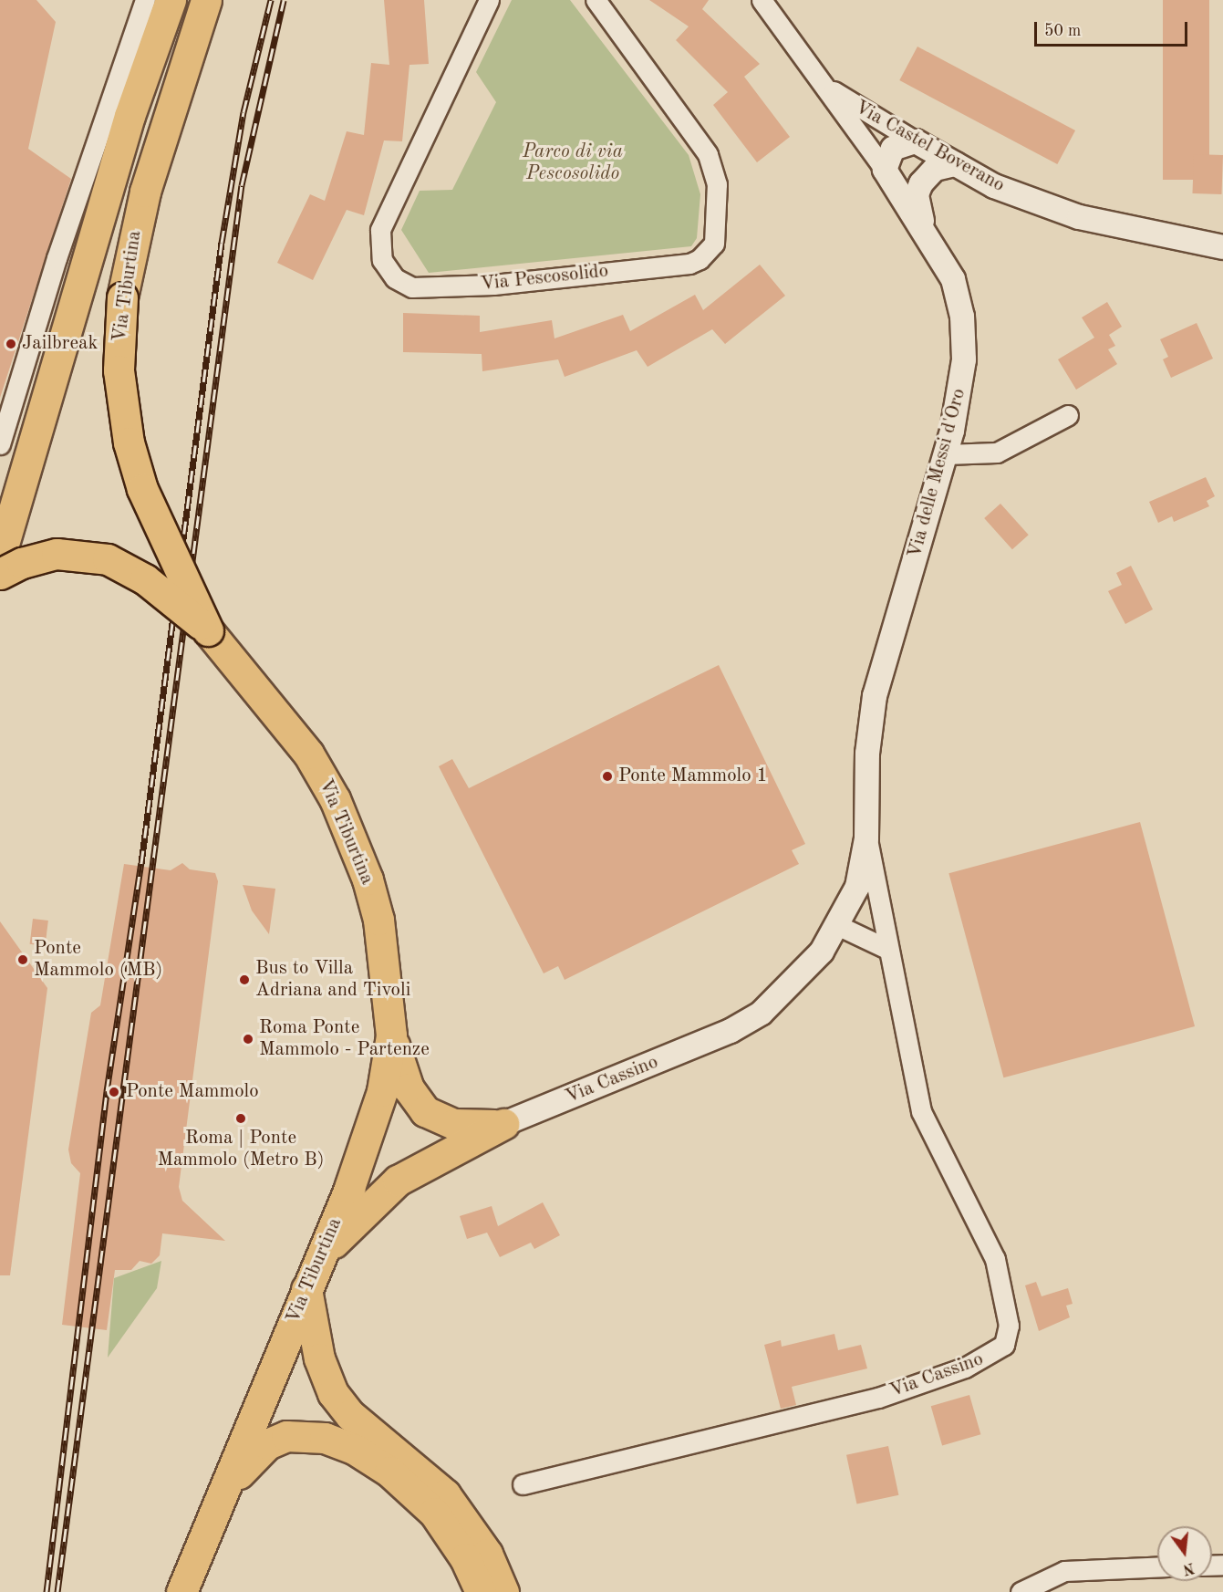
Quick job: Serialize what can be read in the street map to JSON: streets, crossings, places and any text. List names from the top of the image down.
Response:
{
  "streets": {
    "main road": ["Via Tiburtina"],
    "street": [
      "Via Castel Boverano",
      "Via Pescosolido",
      "Via delle Messi d'Oro",
      "Via Cassino"
    ]
  },
  "crossings": [
    ["Via Castel Boverano", "Via delle Messi d'Oro"],
    ["Via delle Messi d'Oro", "Via Cassino"]
  ],
  "parks": ["Parco di via Pescosolido"],
  "places": [
    "Jailbreak",
    "Ponte Mammolo 1",
    "Ponte Mammolo (MB)",
    "Bus to Villa Adriana and Tivoli",
    "Roma Ponte Mammolo - Partenze",
    "Ponte Mammolo",
    "Roma | Ponte Mammolo (Metro B)"
  ],
  "scale_bar": "50 m",
  "north": "bottom"
}
